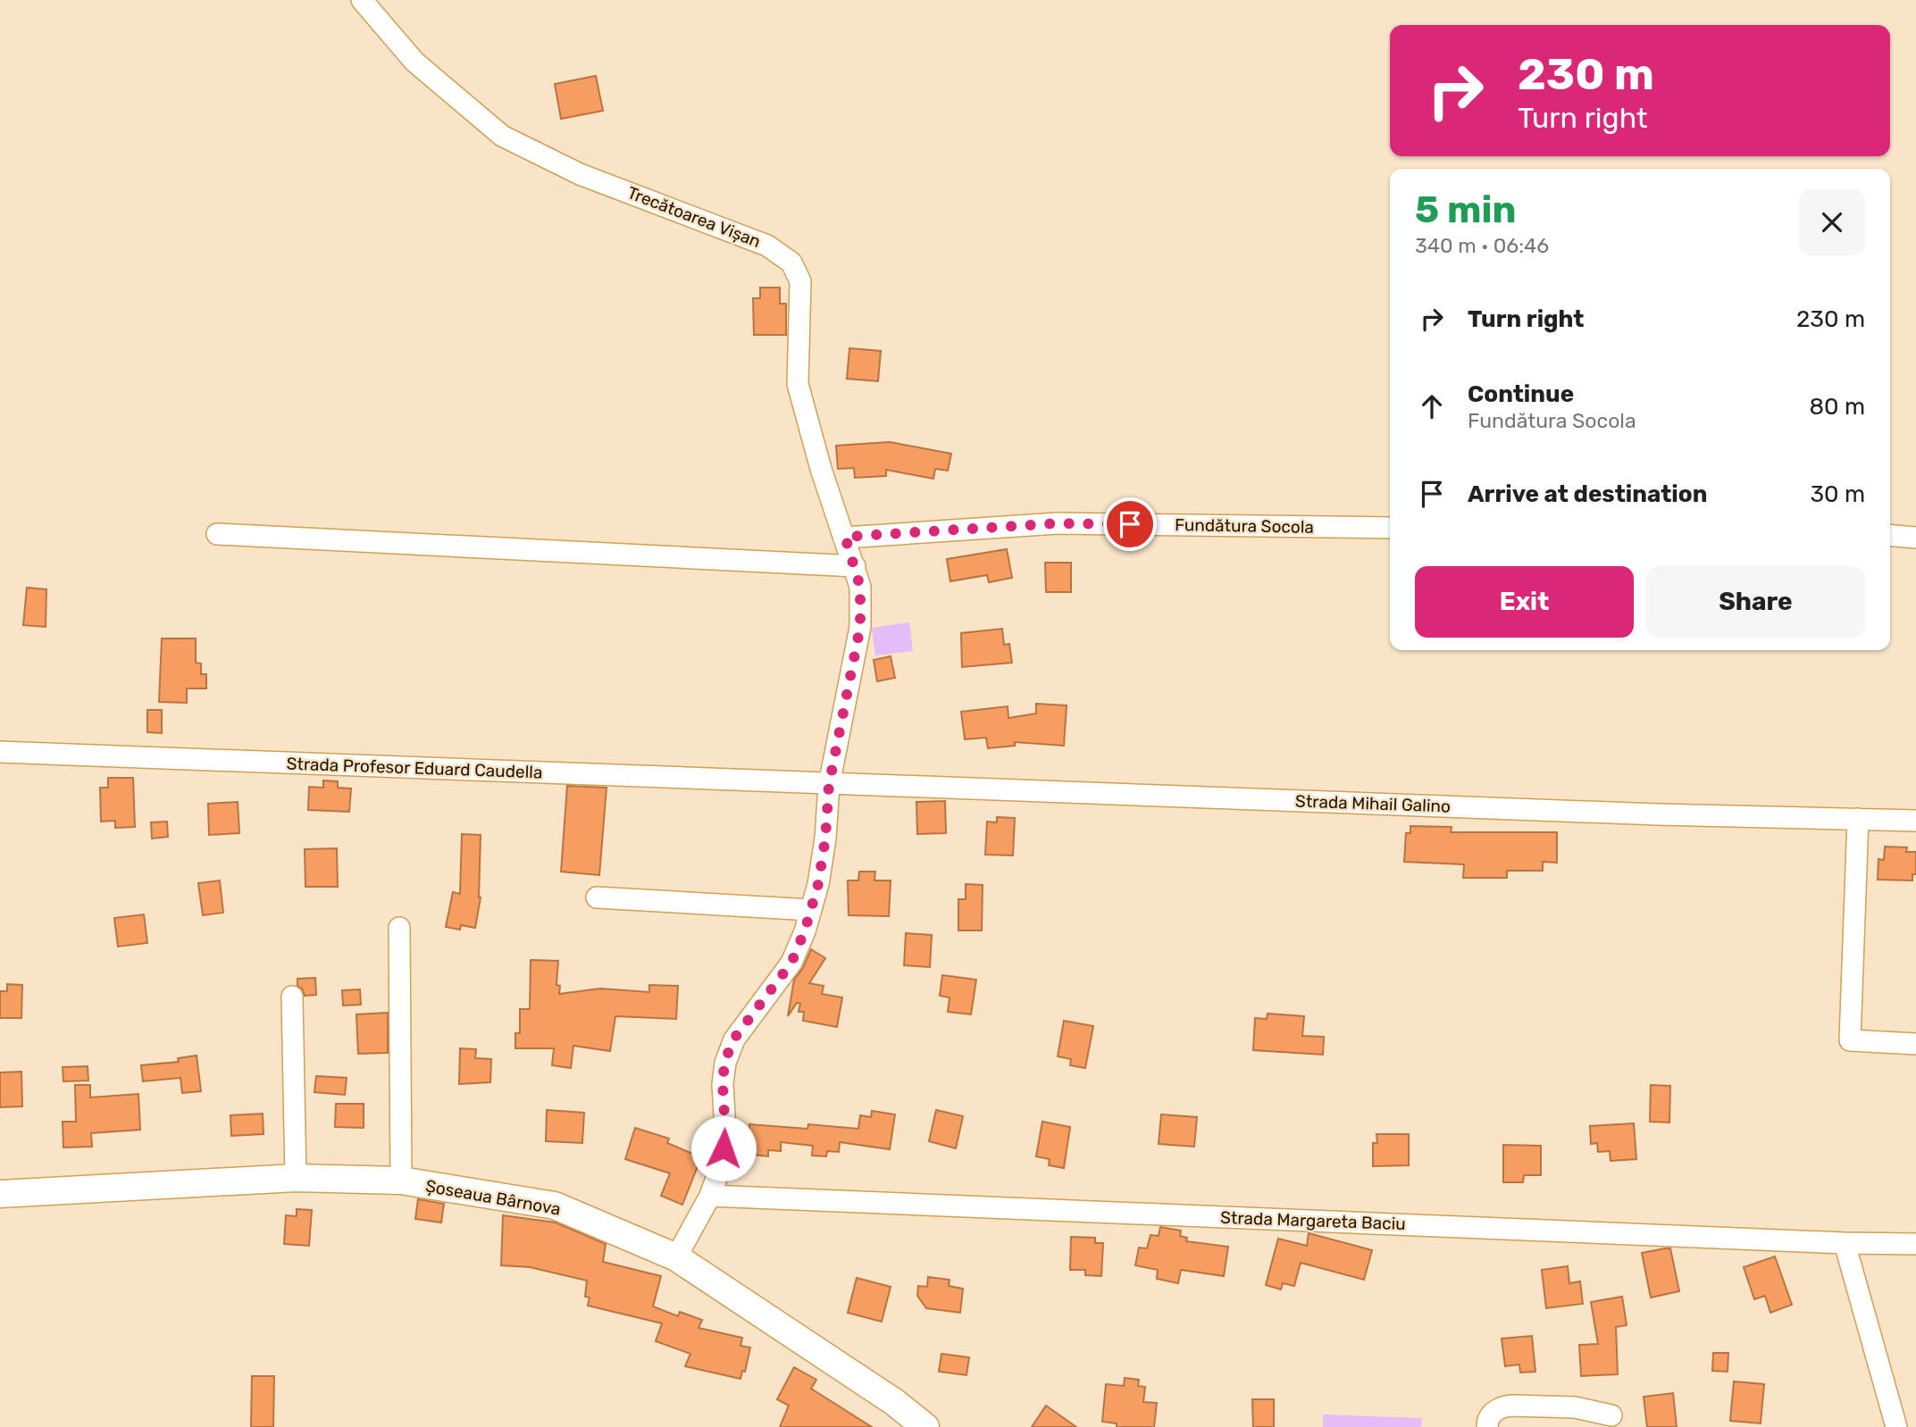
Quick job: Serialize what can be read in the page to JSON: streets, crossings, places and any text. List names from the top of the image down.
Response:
{
  "streets": {
    "main road": ["Șoseaua Bârnova"],
    "street": [
      "Trecătoarea Vișan",
      "Fundătura Socola",
      "Strada Profesor Eduard Caudella",
      "Strada Mihail Galino",
      "Strada Margareta Baciu"
    ]
  },
  "crossings": [
    ["Trecătoarea Vișan", "Fundătura Socola"],
    ["Trecătoarea Vișan", "Strada Profesor Eduard Caudella"],
    ["Trecătoarea Vișan", "Strada Mihail Galino"],
    ["Trecătoarea Vișan", "Șoseaua Bârnova"],
    ["Trecătoarea Vișan", "Strada Margareta Baciu"],
    ["Strada Profesor Eduard Caudella", "Strada Mihail Galino"]
  ],
  "page": {
    "turn": ["230 m", "Turn right"],
    "heading": ["5 min", "340 m · 06:46"],
    "list": [
      {
        "name": "Turn right",
        "value": "230 m"
      },
      {
        "name": "Continue",
        "note": "Fundătura Socola",
        "value": "80 m"
      },
      {
        "name": "Arrive at destination",
        "value": "30 m"
      }
    ],
    "buttons": ["Exit", "Share"]
  }
}
